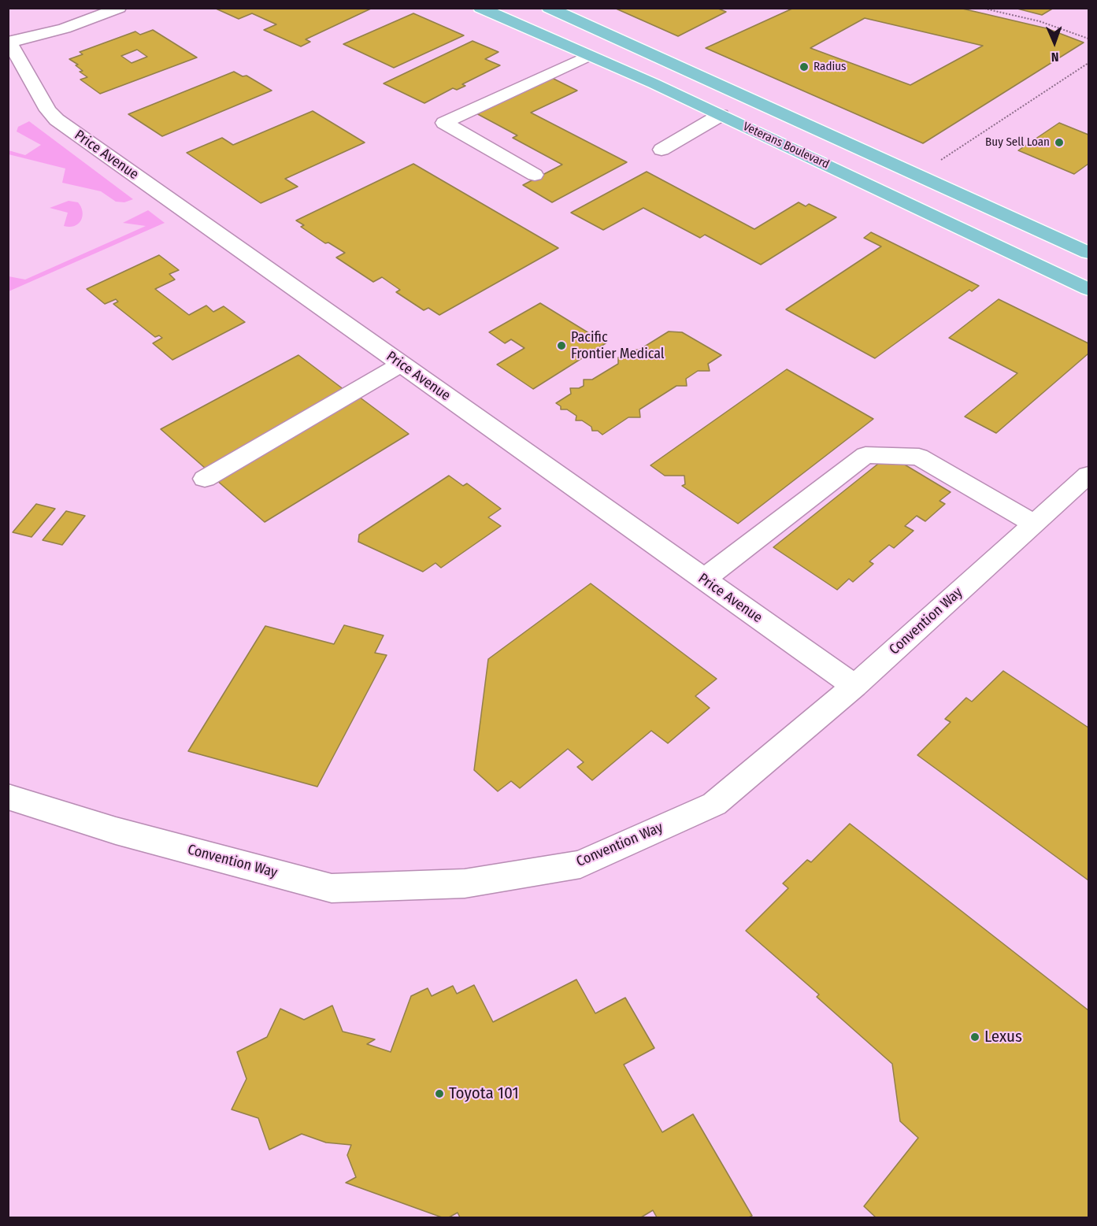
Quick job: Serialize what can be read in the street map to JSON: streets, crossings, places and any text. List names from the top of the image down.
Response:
{
  "streets": {
    "main road": ["Veterans Boulevard"],
    "street": ["Price Avenue", "Convention Way"]
  },
  "crossings": [
    ["Price Avenue", "Convention Way"]
  ],
  "places": [
    "Radius",
    "Buy Sell Loan",
    "Pacific Frontier Medical",
    "Lexus",
    "Toyota 101"
  ],
  "north": "bottom"
}
